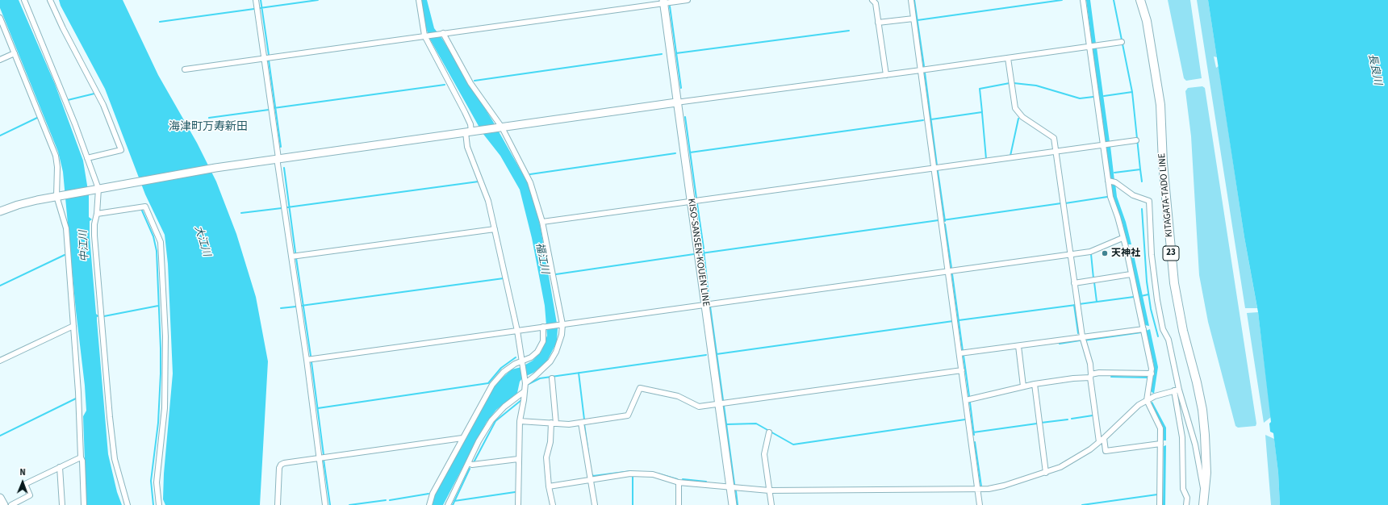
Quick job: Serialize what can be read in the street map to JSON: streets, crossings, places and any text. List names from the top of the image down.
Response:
{
  "streets": {
    "main road": ["KITAGATA-TADO LINE", "23"],
    "street": ["KISO-SANSEN-KOUEN LINE"]
  },
  "districts": ["海津町万寿新田"],
  "water": [
    "長良川",
    "大江川",
    "中江川",
    "福江川"
  ],
  "places": ["天神社"],
  "north": "top"
}
